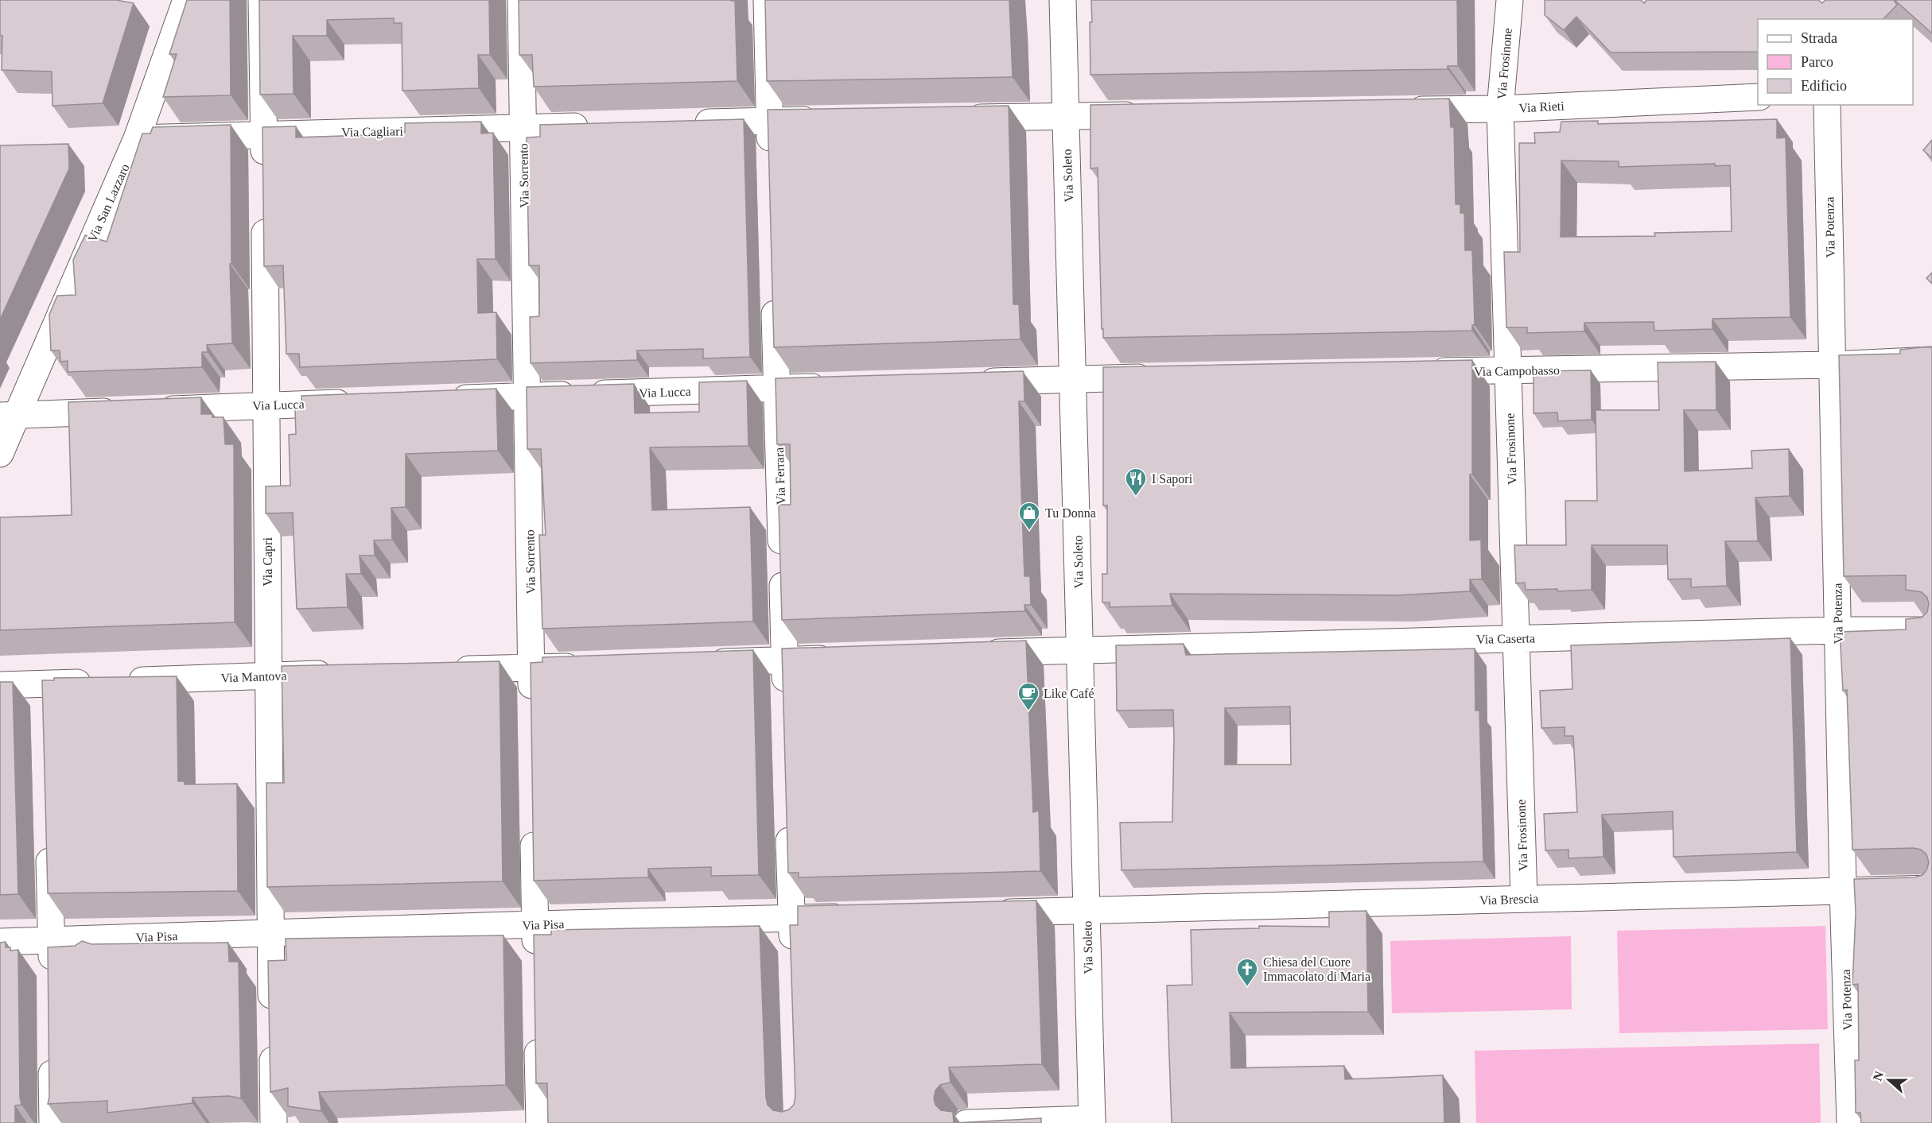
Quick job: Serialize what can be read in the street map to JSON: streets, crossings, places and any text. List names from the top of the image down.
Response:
{
  "streets": {
    "street": [
      "Via Frosinone",
      "Via Rieti",
      "Via Cagliari",
      "Via Sorrento",
      "Via Soleto",
      "Via San Lazzaro",
      "Via Potenza",
      "Via Campobasso",
      "Via Lucca",
      "Via Ferrara",
      "Via Capri",
      "Via Caserta",
      "Via Mantova",
      "Via Brescia",
      "Via Pisa"
    ]
  },
  "crossings": [
    ["Via Frosinone", "Via Rieti"],
    ["Via Frosinone", "Via Campobasso"],
    ["Via Frosinone", "Via Caserta"],
    ["Via Frosinone", "Via Brescia"],
    ["Via Cagliari", "Via Sorrento"],
    ["Via Cagliari", "Via San Lazzaro"],
    ["Via Sorrento", "Via Lucca"],
    ["Via Soleto", "Via Caserta"],
    ["Via Soleto", "Via Brescia"],
    ["Via Potenza", "Via Campobasso"],
    ["Via Potenza", "Via Caserta"],
    ["Via Potenza", "Via Brescia"],
    ["Via Lucca", "Via Ferrara"],
    ["Via Lucca", "Via Capri"],
    ["Via Capri", "Via Mantova"],
    ["Via Capri", "Via Pisa"]
  ],
  "places": {
    "restaurant": ["I Sapori"],
    "shop": ["Tu Donna"],
    "cafe": ["Like Café"],
    "church": ["Chiesa del Cuore Immacolato di Maria"]
  },
  "legend": ["Strada", "Parco", "Edificio"],
  "north": "left"
}
